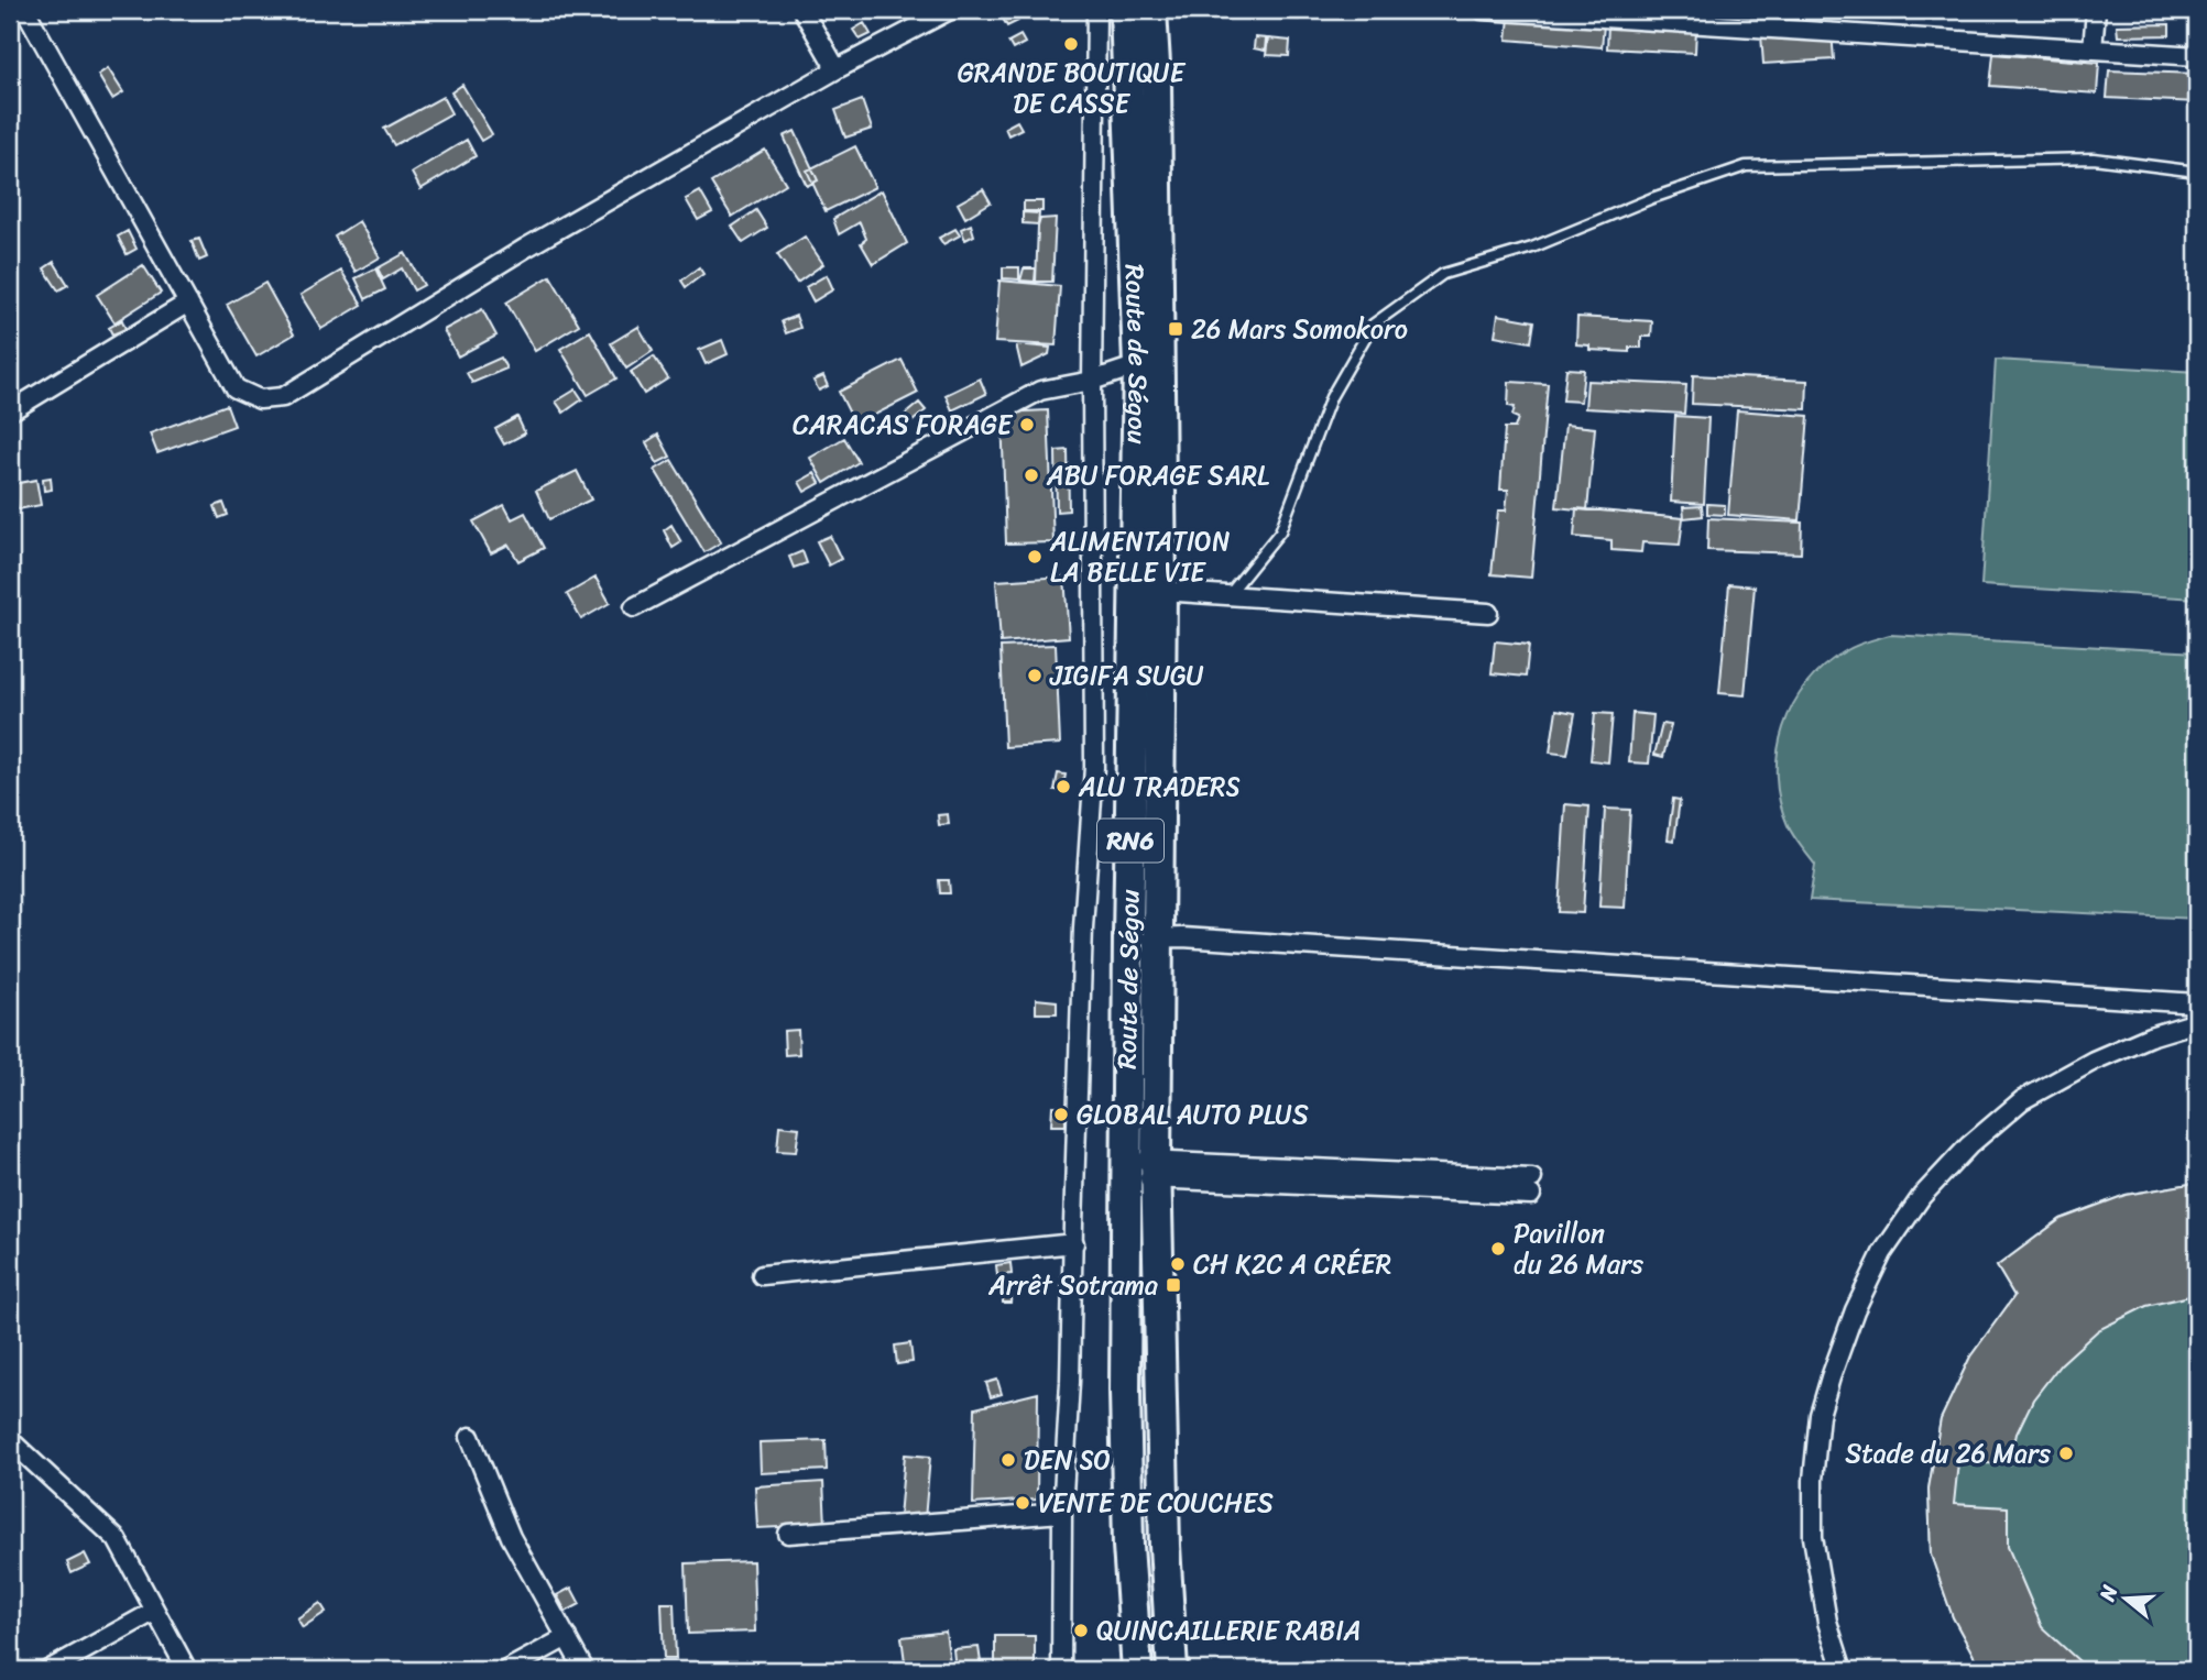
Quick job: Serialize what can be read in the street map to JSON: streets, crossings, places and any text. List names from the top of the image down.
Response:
{
  "streets": {
    "highway": ["Route de Ségou", "RN6"]
  },
  "places": {
    "other": [
      "GRANDE BOUTIQUE DE CASSE",
      "CARACAS FORAGE",
      "ABU FORAGE SARL",
      "ALIMENTATION LA BELLE VIE",
      "JIGIFA SUGU",
      "ALU TRADERS",
      "GLOBAL AUTO PLUS",
      "Pavillon du 26 Mars",
      "CH K2C A CRÉER",
      "Stade du 26 Mars",
      "DEN SO",
      "VENTE DE COUCHES",
      "QUINCAILLERIE RABIA"
    ],
    "transit": ["26 Mars Somokoro", "Arrêt Sotrama"]
  },
  "north": "left"
}
